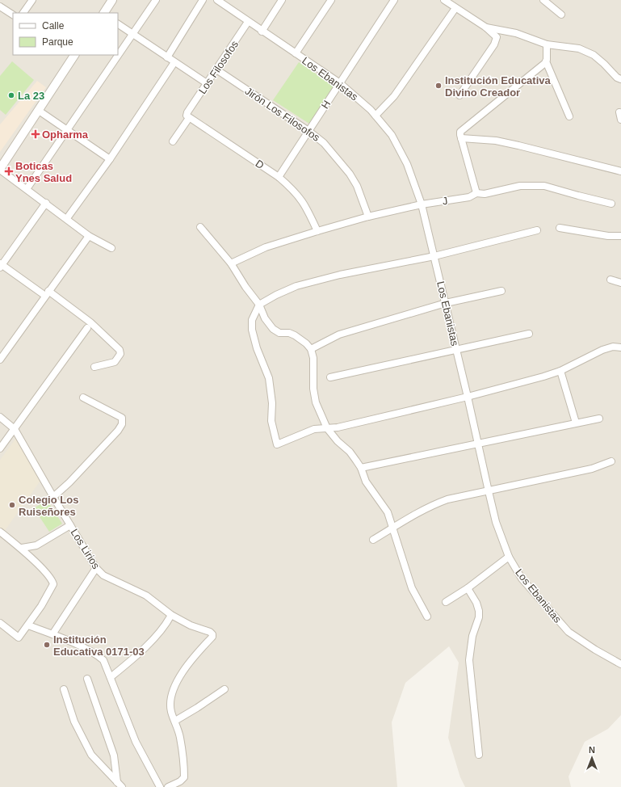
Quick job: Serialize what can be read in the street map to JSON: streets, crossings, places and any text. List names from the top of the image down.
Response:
{
  "streets": {
    "street": [
      "Los Filosofos",
      "Los Ebanistas",
      "H",
      "Jirón Los Filosofos",
      "D",
      "J",
      "Los Lirios"
    ]
  },
  "crossings": [
    ["Los Filosofos", "Los Ebanistas"],
    ["Los Filosofos", "Jirón Los Filosofos"],
    ["Los Filosofos", "D"],
    ["Los Ebanistas", "H"],
    ["Los Ebanistas", "J"],
    ["H", "Jirón Los Filosofos"],
    ["H", "D"],
    ["Jirón Los Filosofos", "J"],
    ["D", "J"]
  ],
  "places": {
    "other": [
      "Institución Educativa Divino Creador",
      "La 23",
      "Colegio Los Ruiseñores",
      "Institución Educativa 0171-03"
    ],
    "health": ["Opharma", "Boticas Ynes Salud"]
  },
  "legend": ["Calle", "Parque"],
  "north": "top"
}
